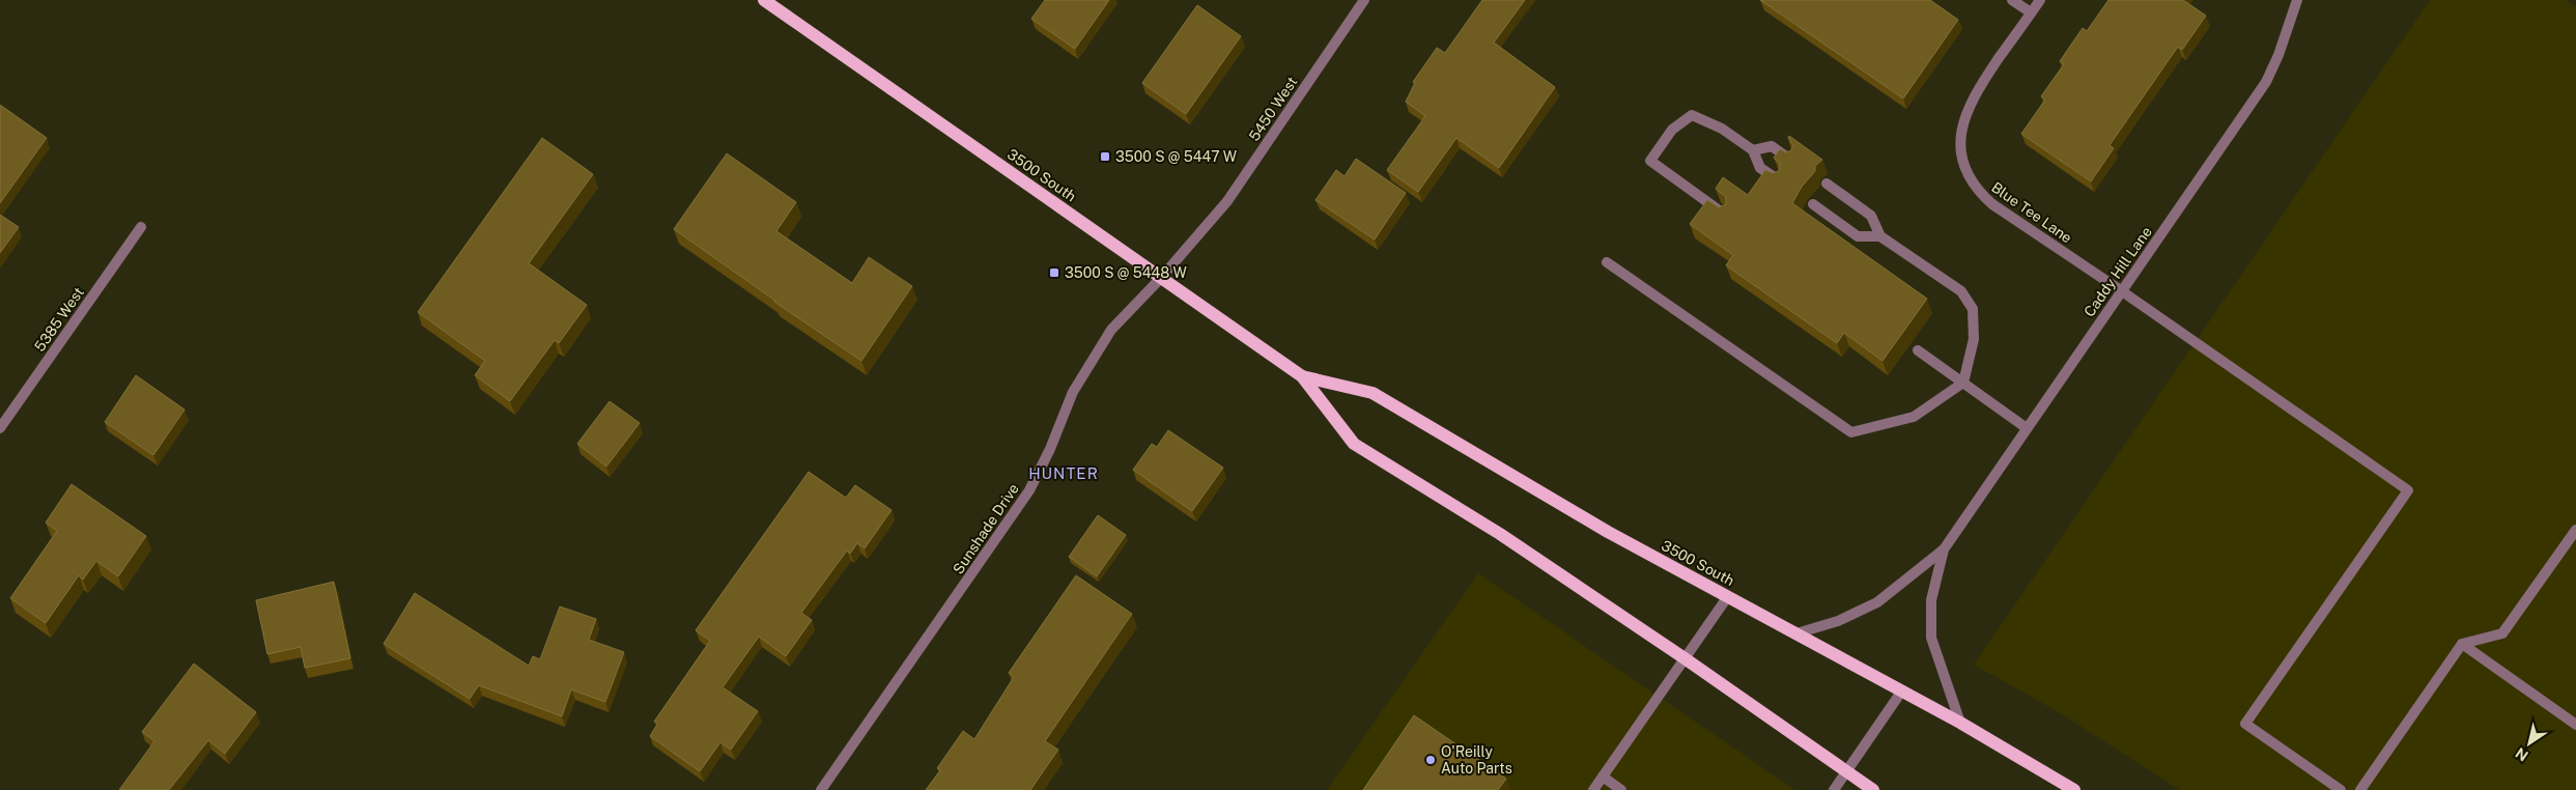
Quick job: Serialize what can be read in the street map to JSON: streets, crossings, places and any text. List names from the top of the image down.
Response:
{
  "streets": {
    "main road": ["3500 South"],
    "street": [
      "5450 West",
      "Blue Tee Lane",
      "Caddy Hill Lane",
      "5385 West",
      "Sunshade Drive"
    ]
  },
  "crossings": [
    ["5450 West", "3500 South"],
    ["5450 West", "Sunshade Drive"],
    ["3500 South", "Caddy Hill Lane"],
    ["3500 South", "Sunshade Drive"],
    ["Blue Tee Lane", "Caddy Hill Lane"]
  ],
  "districts": ["HUNTER"],
  "places": {
    "transit": ["3500 S @ 5447 W", "3500 S @ 5448 W"],
    "other": ["O'Reilly Auto Parts"]
  },
  "north": "bottom left"
}
